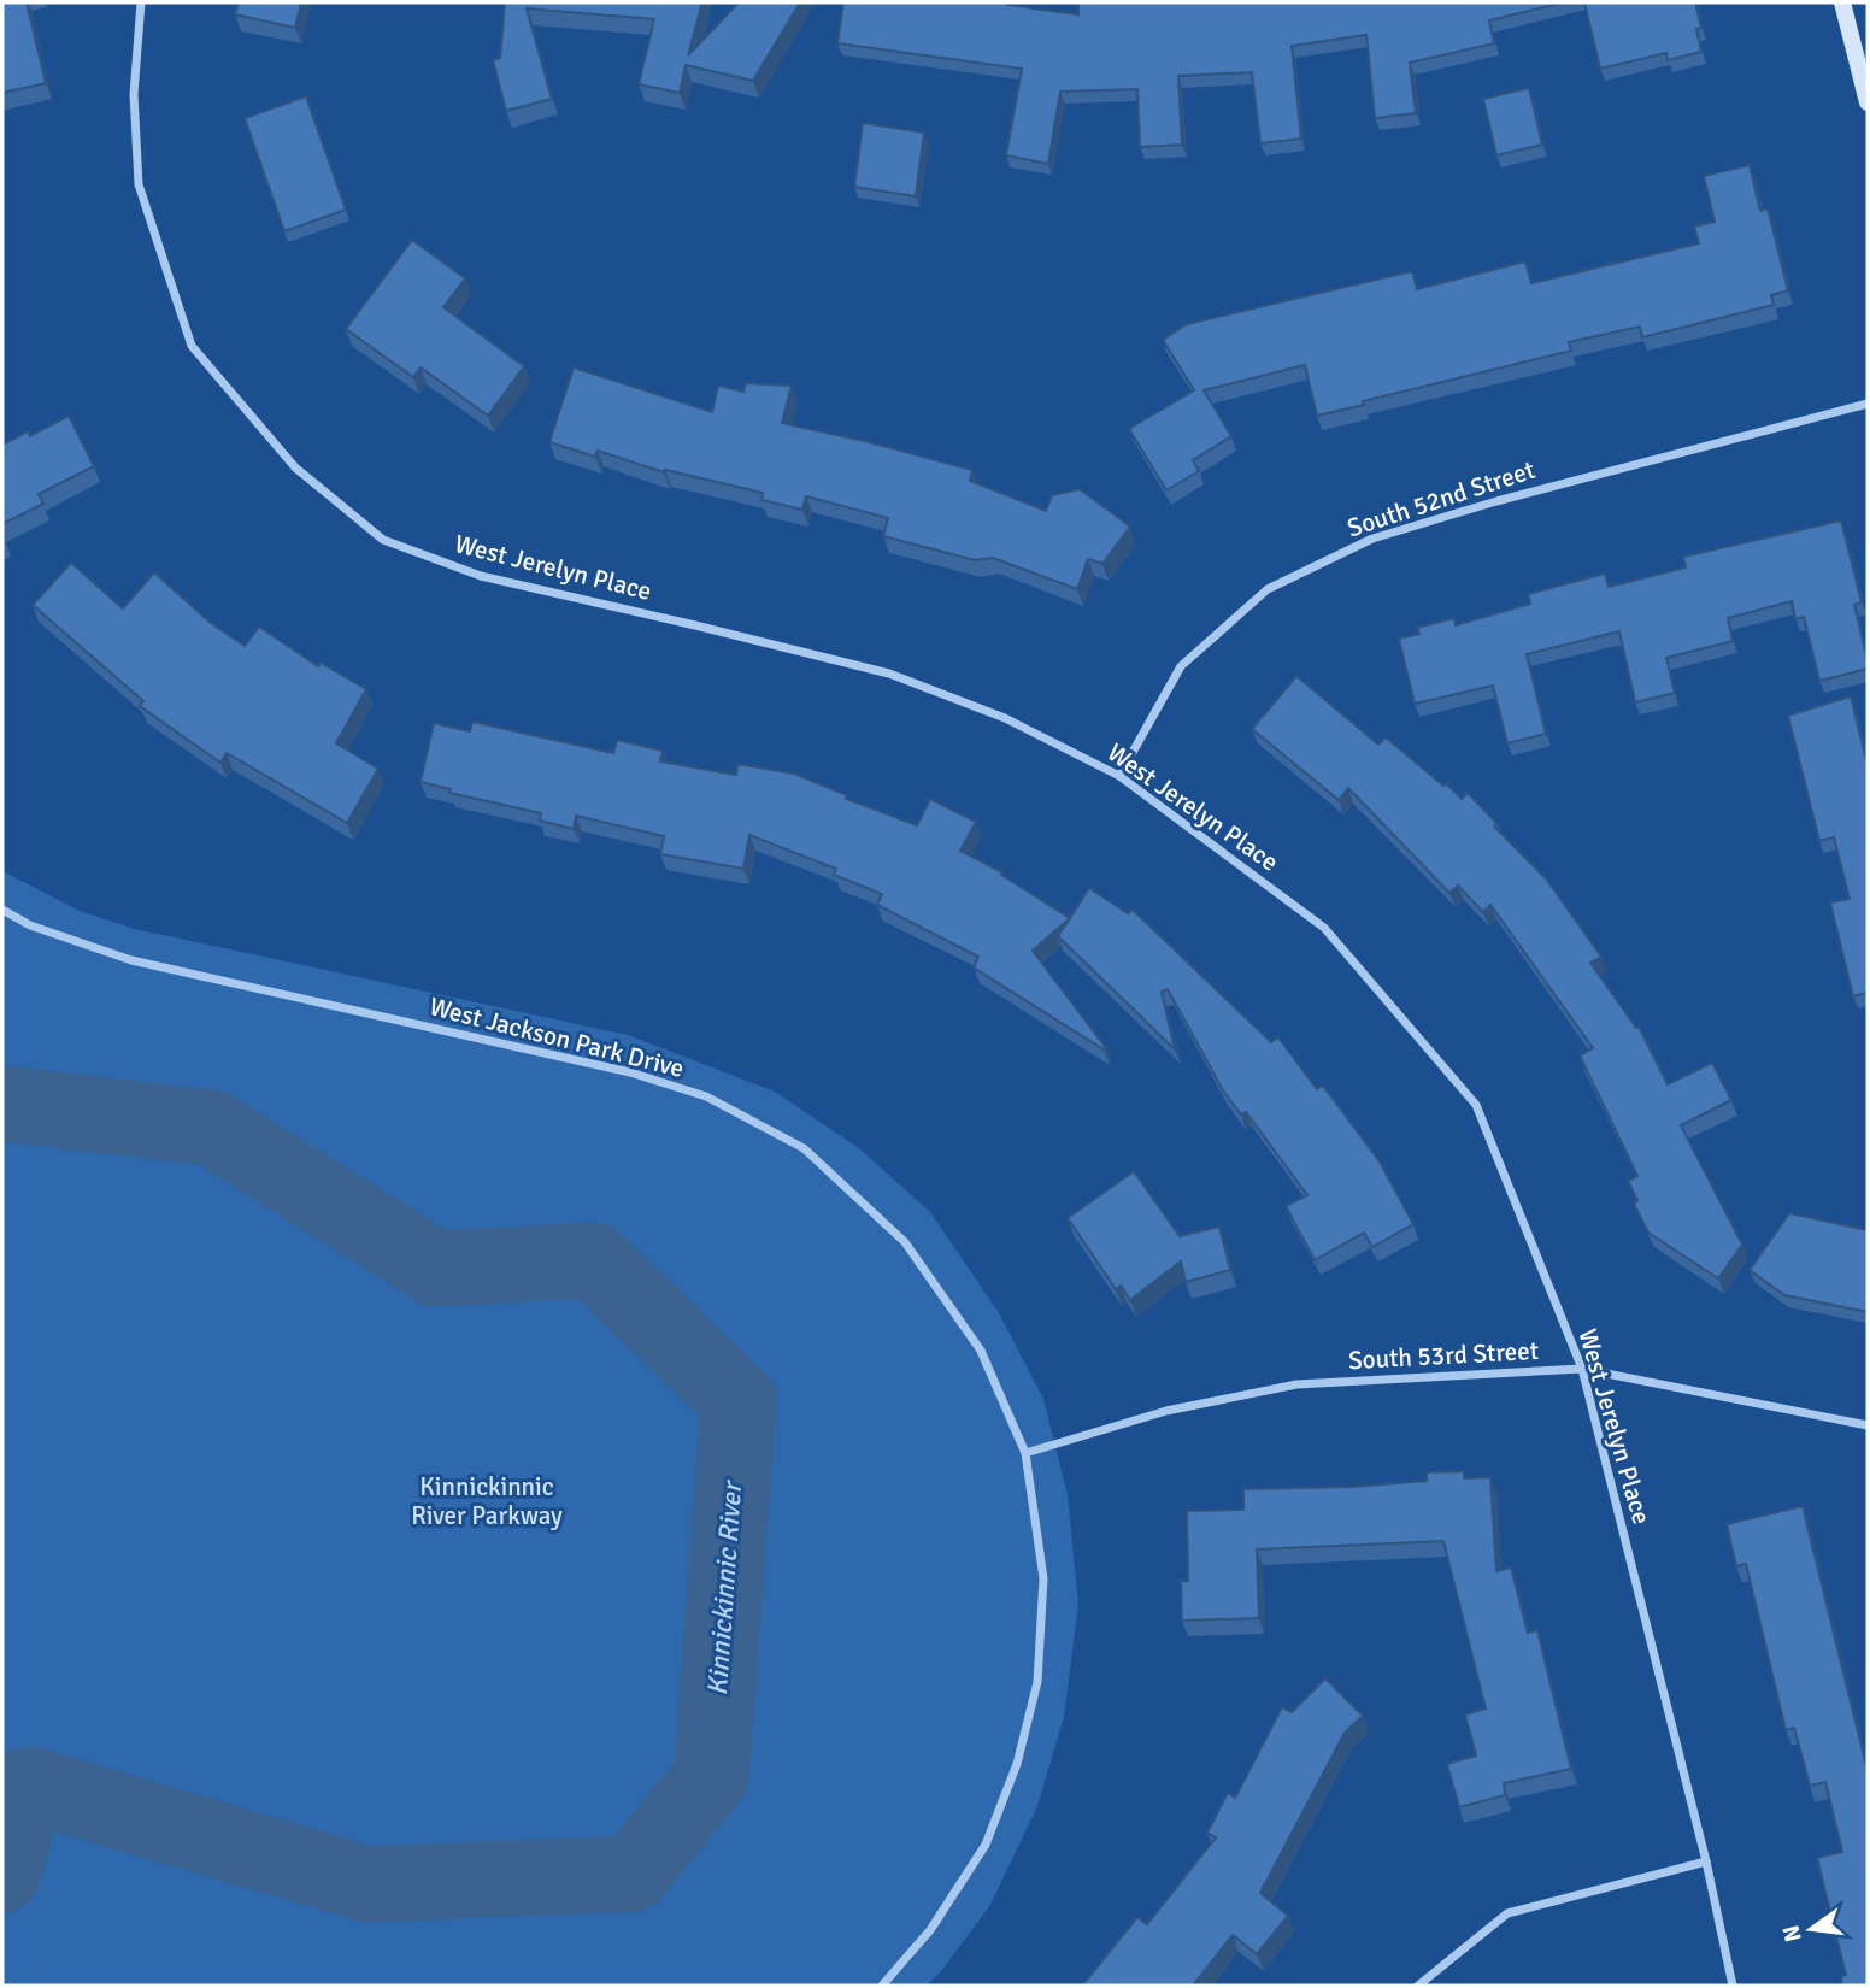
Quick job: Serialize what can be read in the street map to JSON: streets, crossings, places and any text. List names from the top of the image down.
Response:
{
  "streets": {
    "street": [
      "South 52nd Street",
      "West Jerelyn Place",
      "West Jackson Park Drive",
      "South 53rd Street"
    ]
  },
  "crossings": [
    ["South 52nd Street", "West Jerelyn Place"],
    ["West Jerelyn Place", "South 53rd Street"],
    ["West Jackson Park Drive", "South 53rd Street"]
  ],
  "water": ["Kinnickinnic River"],
  "parks": ["Kinnickinnic River Parkway"],
  "north": "left"
}
